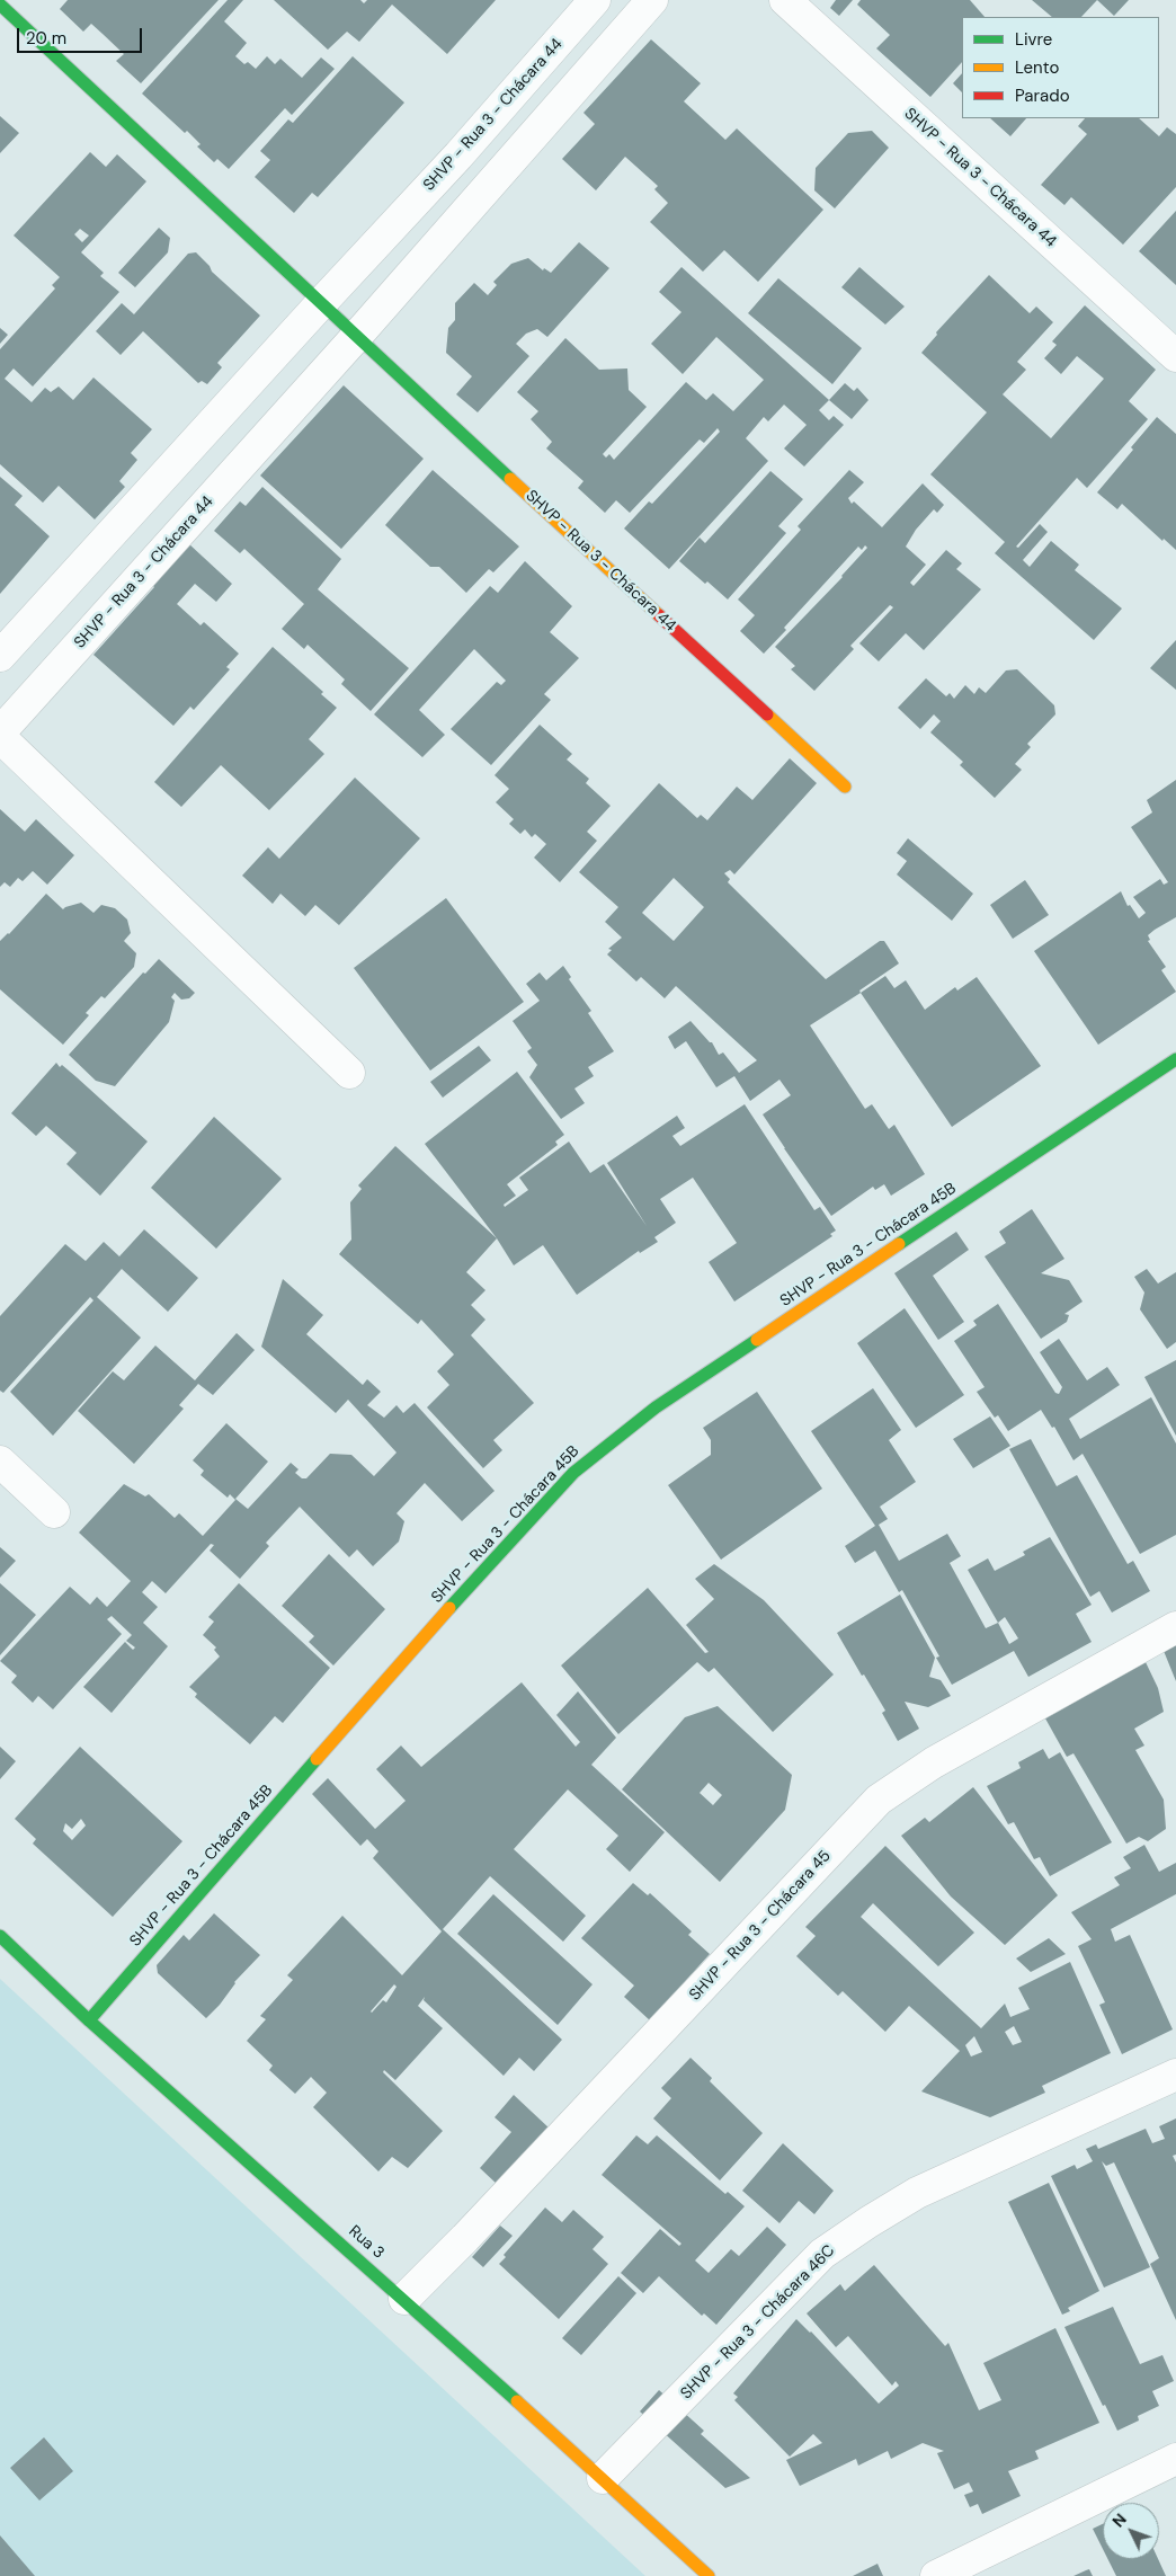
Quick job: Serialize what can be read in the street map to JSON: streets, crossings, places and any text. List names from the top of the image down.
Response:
{
  "streets": {
    "street": [
      "SHVP - Rua 3 - Chácara 44",
      "SHVP - Rua 3 - Chácara 45B",
      "SHVP - Rua 3 - Chácara 45",
      "Rua 3",
      "SHVP - Rua 3 - Chácara 46C"
    ]
  },
  "crossings": [
    ["SHVP - Rua 3 - Chácara 45B", "Rua 3"],
    ["SHVP - Rua 3 - Chácara 45", "Rua 3"],
    ["Rua 3", "SHVP - Rua 3 - Chácara 46C"]
  ],
  "legend": ["Livre", "Lento", "Parado"],
  "scale_bar": "20 m",
  "north": "top left"
}
